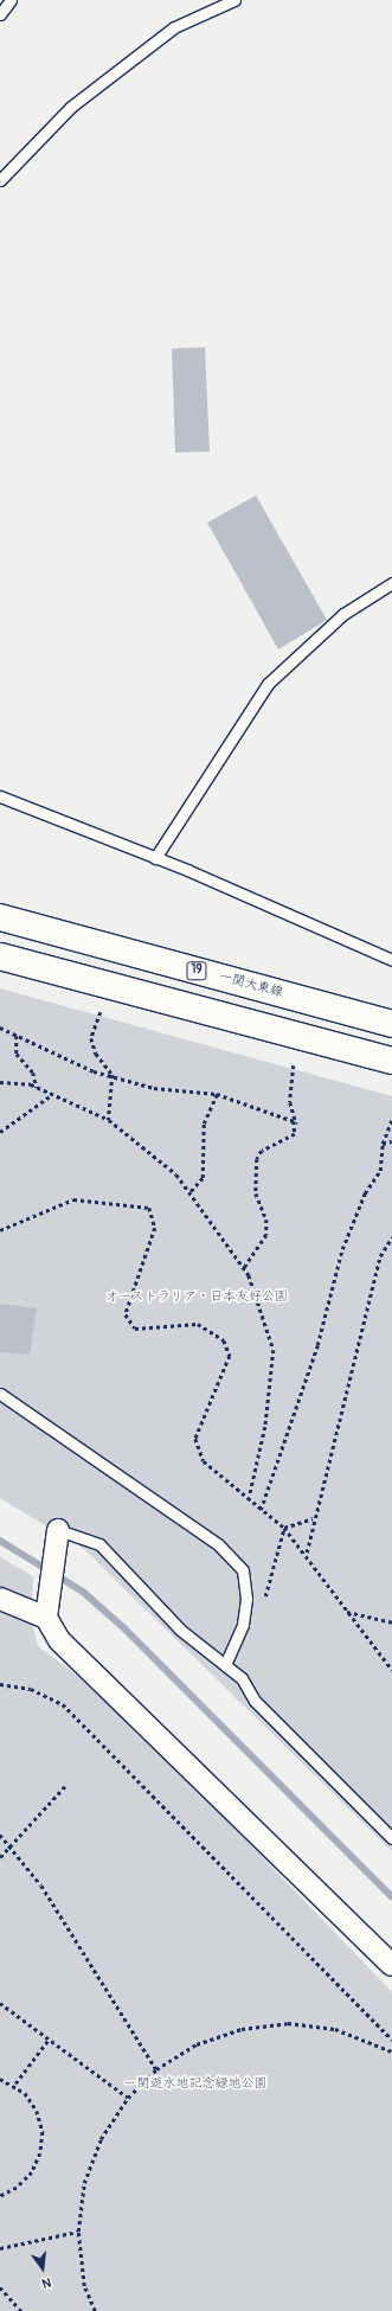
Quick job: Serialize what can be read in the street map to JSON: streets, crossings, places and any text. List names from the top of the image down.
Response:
{
  "streets": {
    "main road": ["19", "一関大東線"]
  },
  "parks": ["オーストラリア・日本友好公園", "一関遊水地記念緑地公園"],
  "north": "bottom"
}
